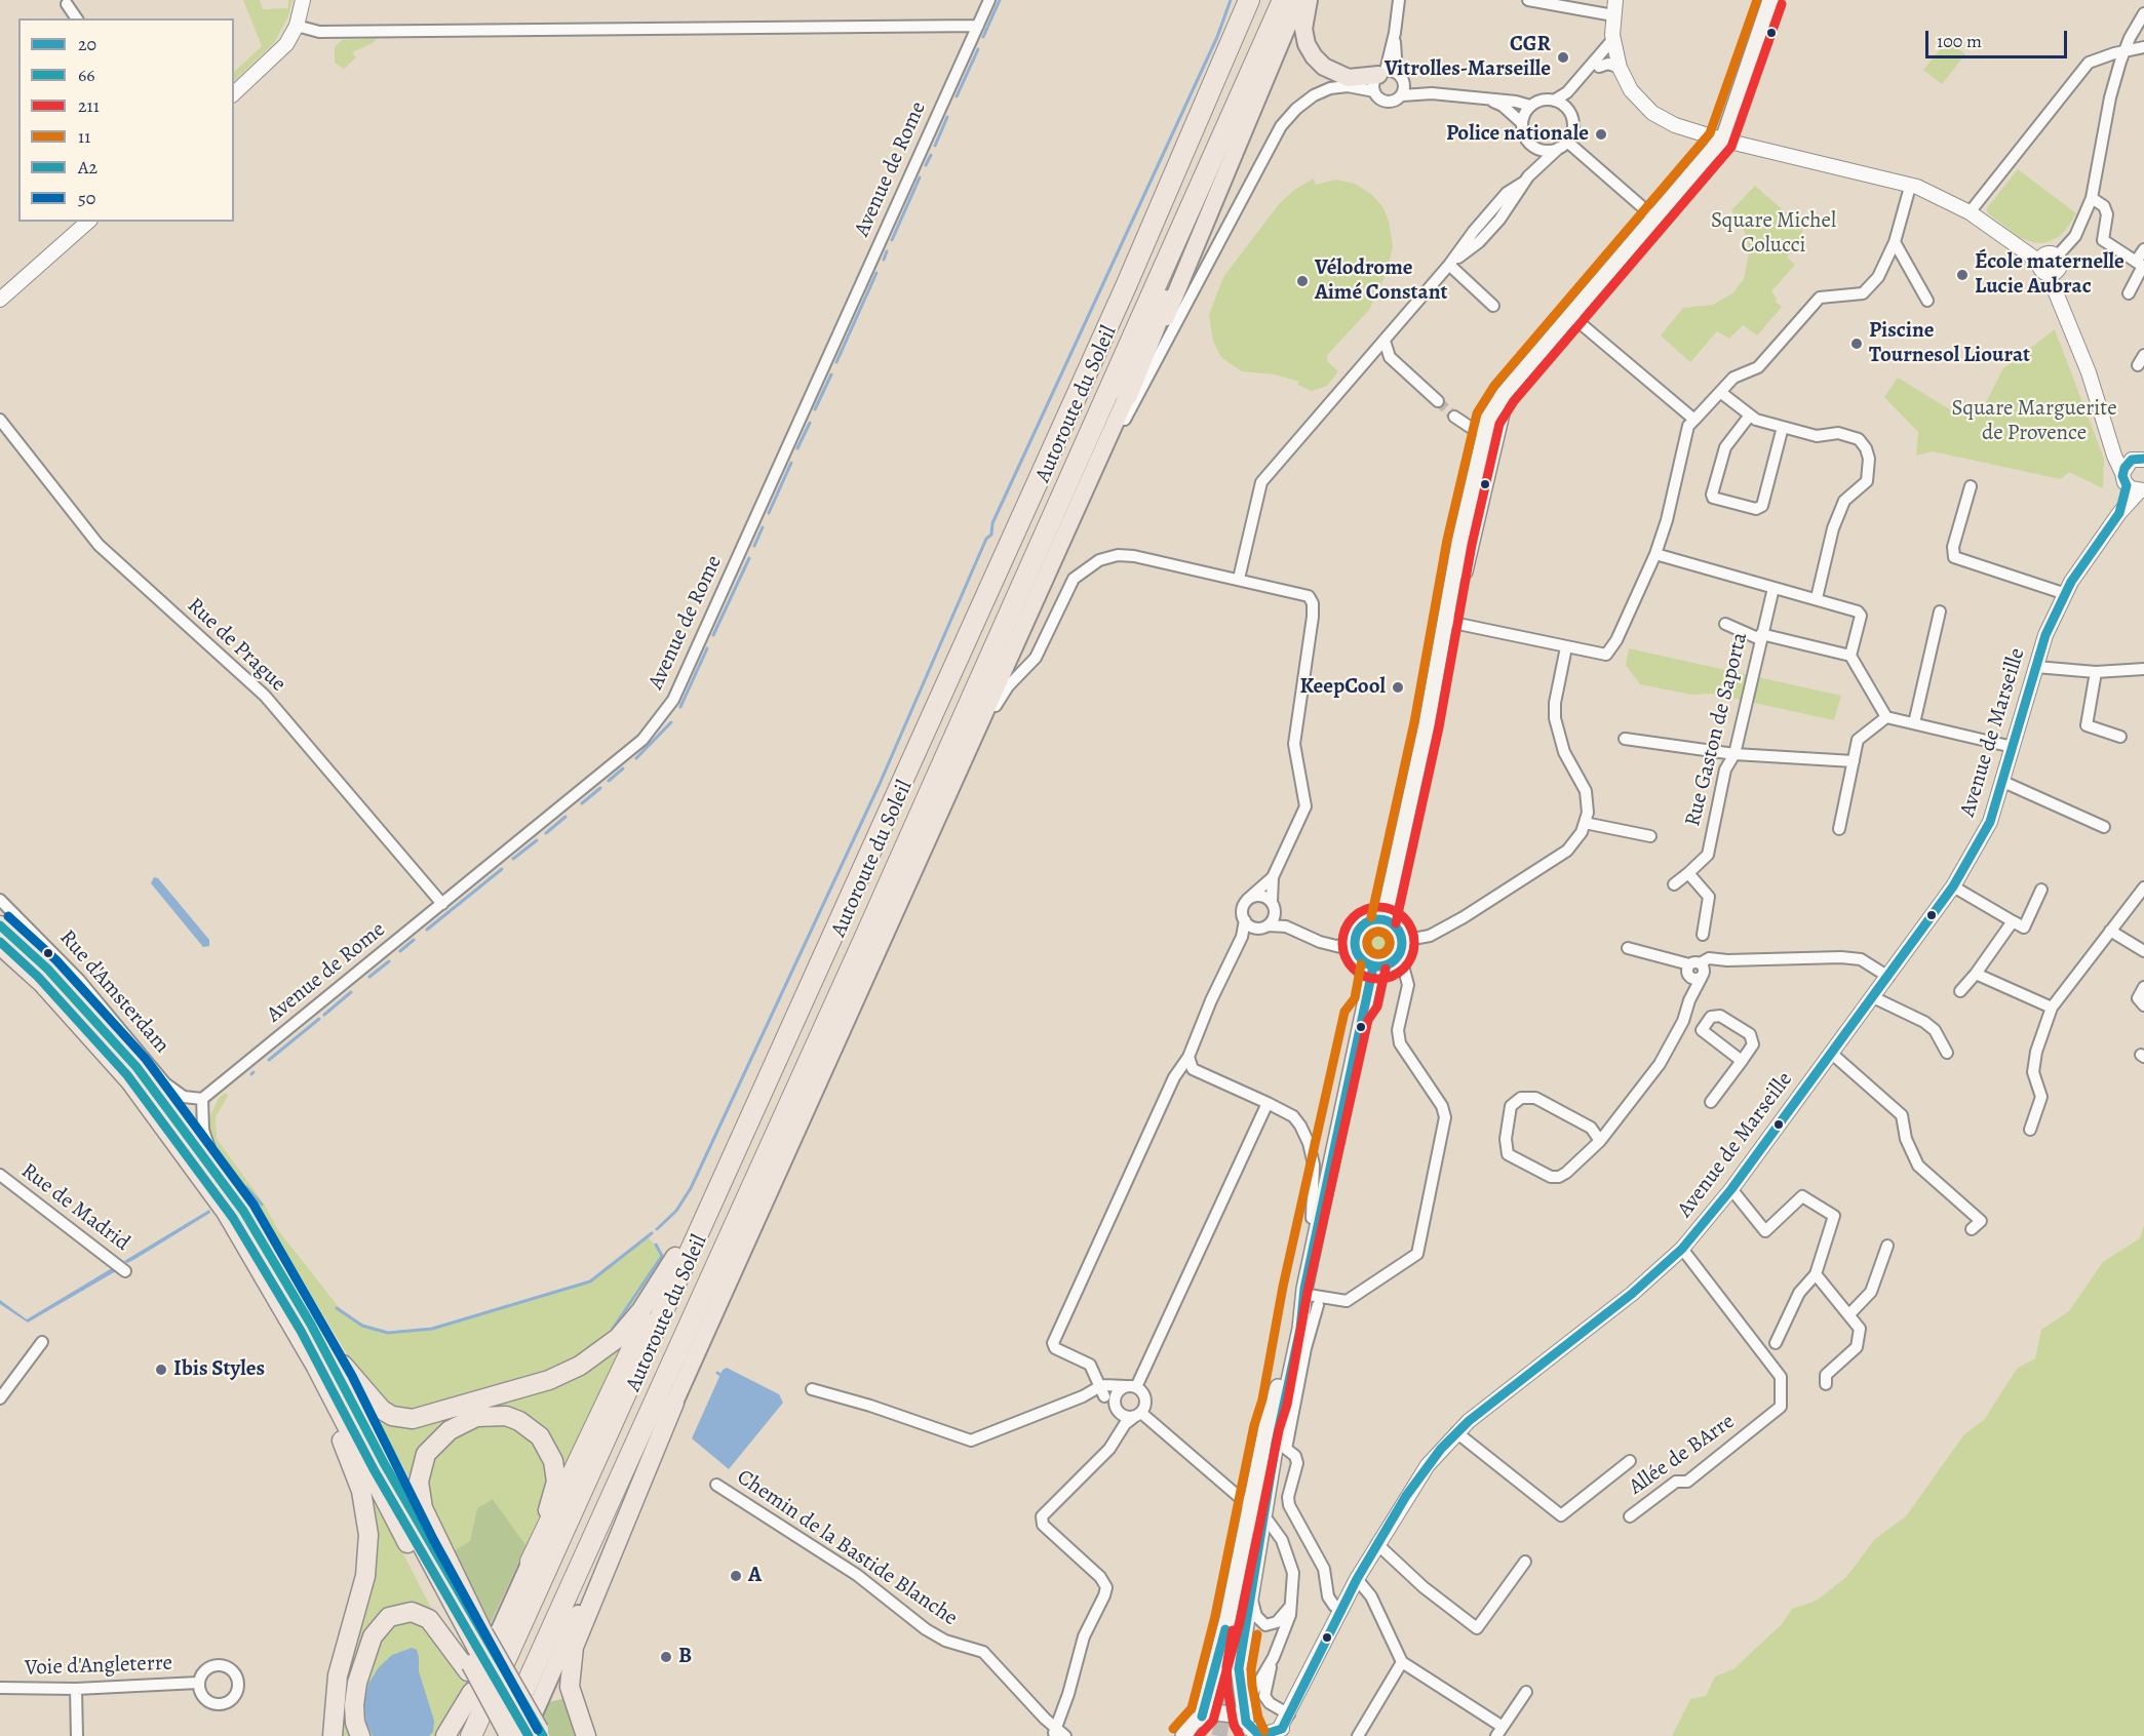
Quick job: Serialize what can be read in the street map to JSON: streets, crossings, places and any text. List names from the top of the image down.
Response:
{
  "streets": {
    "highway": ["Autoroute du Soleil"],
    "street": [
      "Avenue de Rome",
      "Rue de Prague",
      "Rue Gaston de Saporta",
      "Avenue de Marseille",
      "Rue d'Amsterdam",
      "Rue de Madrid",
      "Allée de BArre",
      "Chemin de la Bastide Blanche",
      "Voie d'Angleterre"
    ]
  },
  "crossings": [
    ["Avenue de Rome", "Rue de Prague"],
    ["Avenue de Rome", "Rue d'Amsterdam"],
    ["Avenue de Marseille", "Allée de BArre"]
  ],
  "parks": ["Square Michel Colucci", "Square Marguerite de Provence"],
  "places": [
    "CGR Vitrolles-Marseille",
    "Police nationale",
    "École maternelle Lucie Aubrac",
    "Vélodrome Aimé Constant",
    "Piscine Tournesol Liourat",
    "KeepCool",
    "Ibis Styles",
    "A",
    "B"
  ],
  "lines": [
    "transit line 11",
    "transit line 211",
    "transit line 20",
    "transit line 50",
    "transit line 66",
    "transit line A2"
  ],
  "legend": [
    "20",
    "66",
    "211",
    "11",
    "A2",
    "50"
  ],
  "scale_bar": "100 m"
}
